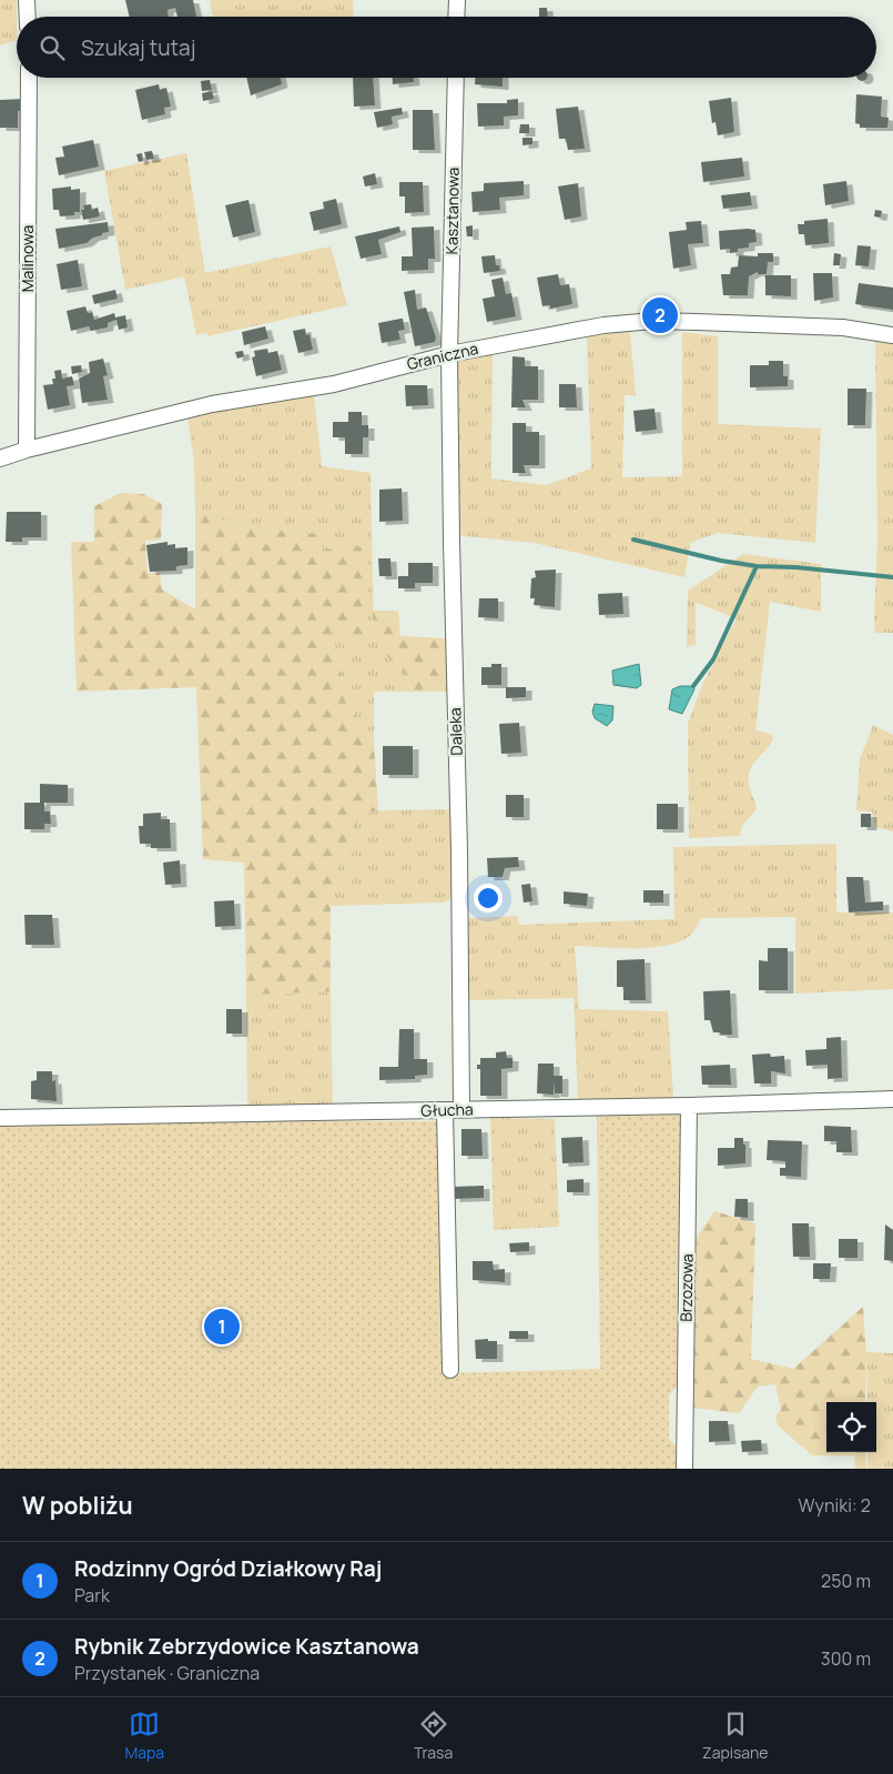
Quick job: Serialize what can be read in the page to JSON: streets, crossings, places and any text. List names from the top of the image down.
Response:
{
  "streets": {
    "street": [
      "Kasztanowa",
      "Malinowa",
      "Graniczna",
      "Daleka",
      "Głucha",
      "Brzozowa"
    ]
  },
  "crossings": [
    ["Kasztanowa", "Graniczna"],
    ["Kasztanowa", "Daleka"],
    ["Malinowa", "Graniczna"],
    ["Graniczna", "Daleka"],
    ["Daleka", "Głucha"],
    ["Głucha", "Brzozowa"]
  ],
  "page": {
    "search": "Szukaj tutaj",
    "pins": ["2", "1"],
    "heading": ["W pobliżu", "Wyniki: 2"],
    "list": [
      {
        "mark": "1",
        "name": "Rodzinny Ogród Działkowy Raj",
        "note": "Park",
        "value": "250 m"
      },
      {
        "mark": "2",
        "name": "Rybnik Zebrzydowice Kasztanowa",
        "note": "Przystanek · Graniczna",
        "value": "300 m"
      }
    ],
    "nav": ["Mapa", "Trasa", "Zapisane"]
  }
}
